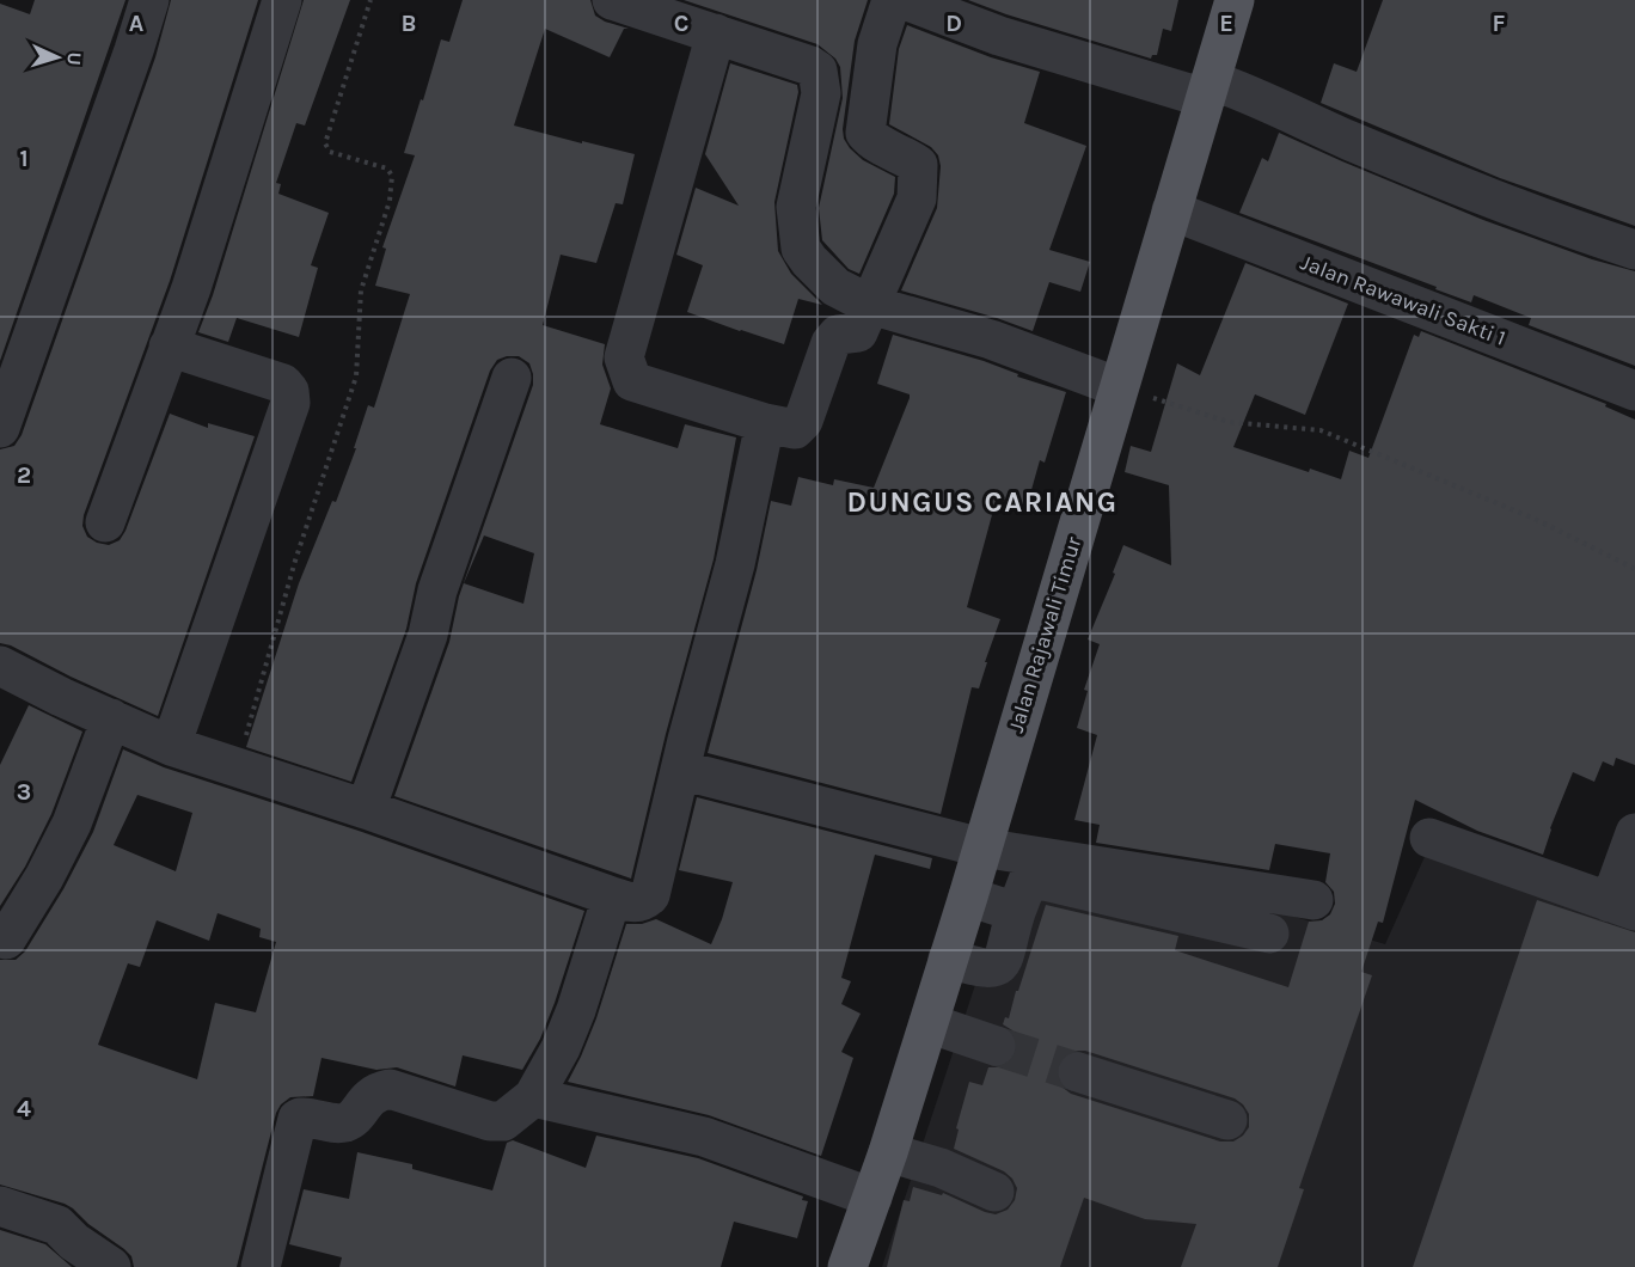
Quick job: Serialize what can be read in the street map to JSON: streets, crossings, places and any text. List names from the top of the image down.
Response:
{
  "streets": {
    "main road": ["Jalan Rajawali Timur"],
    "street": ["Jalan Rawawali Sakti 1"]
  },
  "crossings": [
    ["Jalan Rawawali Sakti 1", "Jalan Rajawali Timur"]
  ],
  "districts": ["DUNGUS CARIANG"],
  "north": "right",
  "grid": {
    "columns": [
      "A",
      "B",
      "C",
      "D",
      "E",
      "F"
    ],
    "rows": [
      "1",
      "2",
      "3",
      "4"
    ]
  }
}
